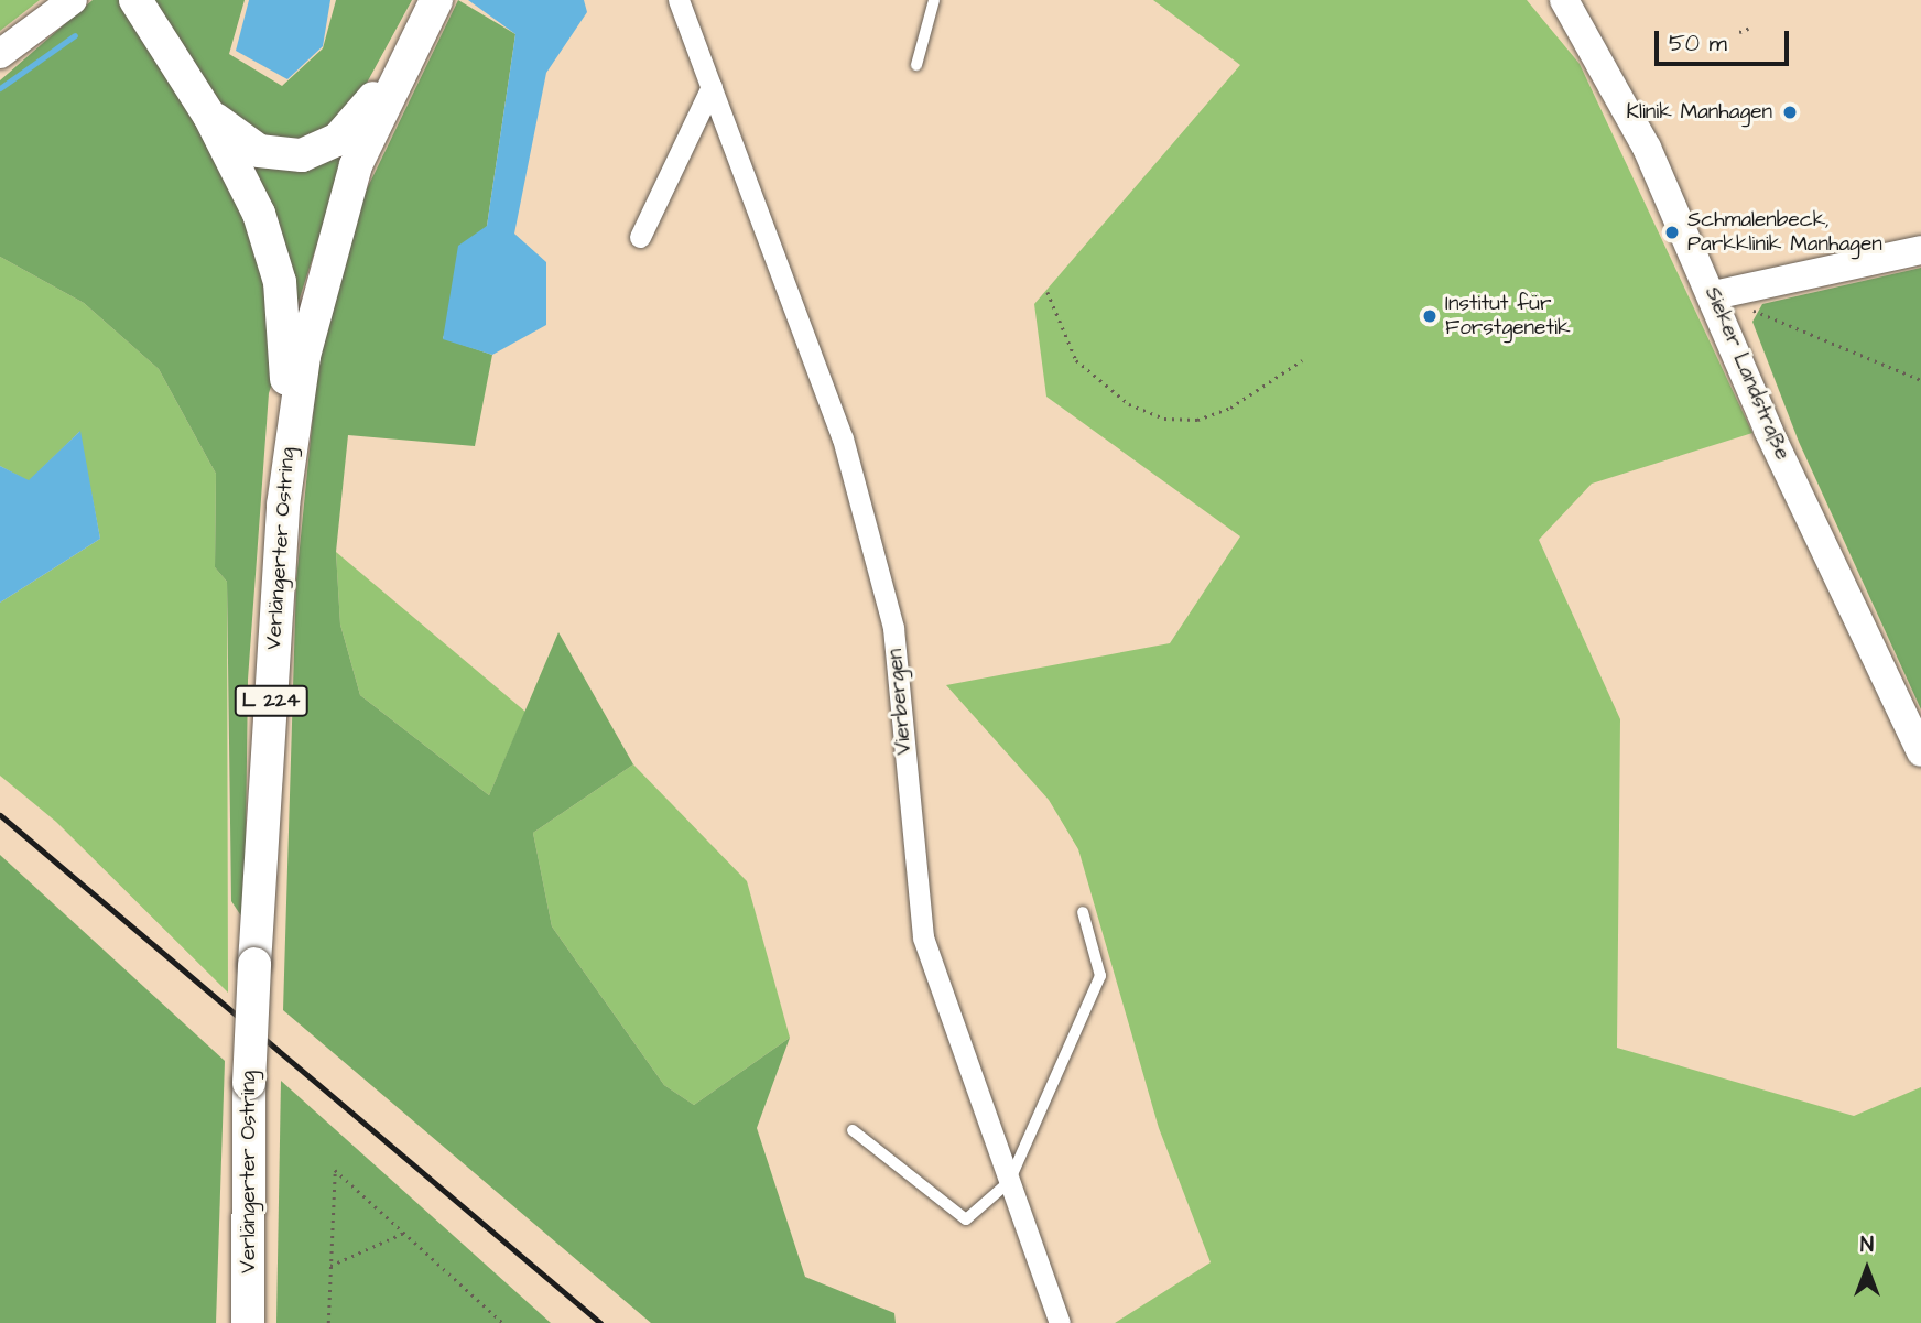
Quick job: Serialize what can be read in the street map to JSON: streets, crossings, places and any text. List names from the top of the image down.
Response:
{
  "streets": {
    "main road": ["Verlängerter Ostring", "L 224"],
    "street": ["Sieker Landstraße", "Vierbergen"]
  },
  "crossings": [
    ["Verlängerter Ostring", "L 224"]
  ],
  "places": ["Klinik Manhagen", "Schmalenbeck, Parkklinik Manhagen", "Institut für Forstgenetik"],
  "scale_bar": "50 m",
  "north": "top"
}
